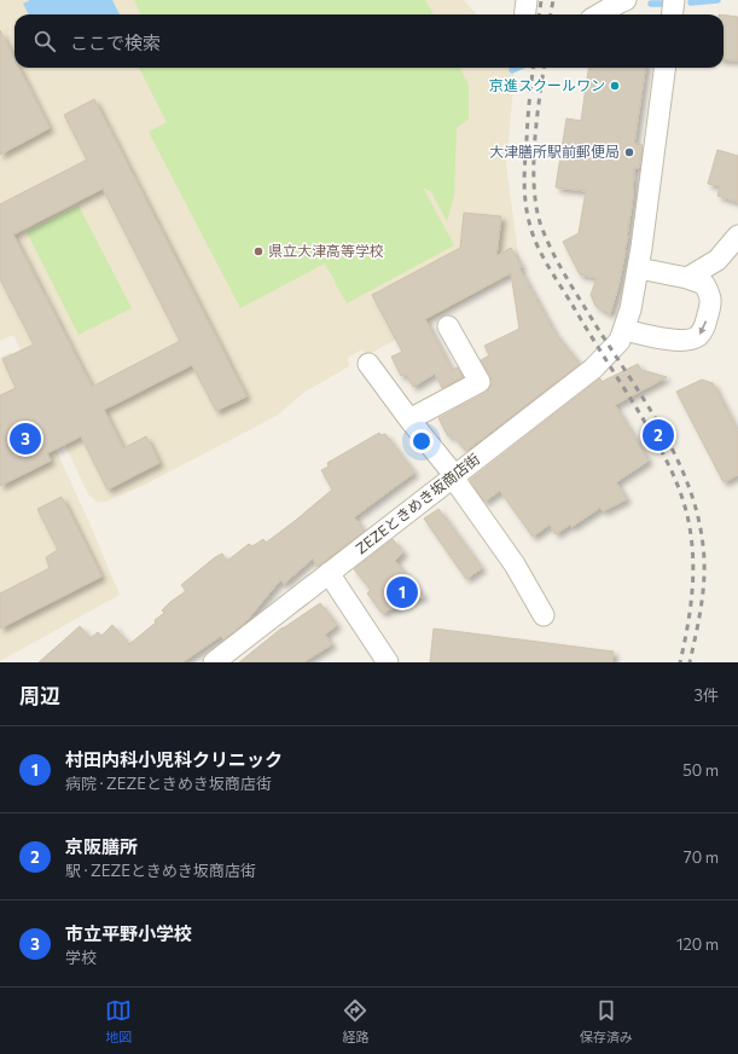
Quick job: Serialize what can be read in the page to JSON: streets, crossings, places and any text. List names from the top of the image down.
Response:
{
  "streets": {
    "street": ["ZEZEときめき坂商店街"]
  },
  "places": ["京進スクールワン", "大津膳所駅前郵便局", "県立大津高等学校"],
  "page": {
    "search": "ここで検索",
    "pins": ["2", "3", "1"],
    "heading": ["周辺", "3件"],
    "list": [
      {
        "mark": "1",
        "name": "村田内科小児科クリニック",
        "note": "病院 · ZEZEときめき坂商店街",
        "value": "50 m"
      },
      {
        "mark": "2",
        "name": "京阪膳所",
        "note": "駅 · ZEZEときめき坂商店街",
        "value": "70 m"
      },
      {
        "mark": "3",
        "name": "市立平野小学校",
        "note": "学校",
        "value": "120 m"
      }
    ],
    "nav": ["地図", "経路", "保存済み"]
  }
}
